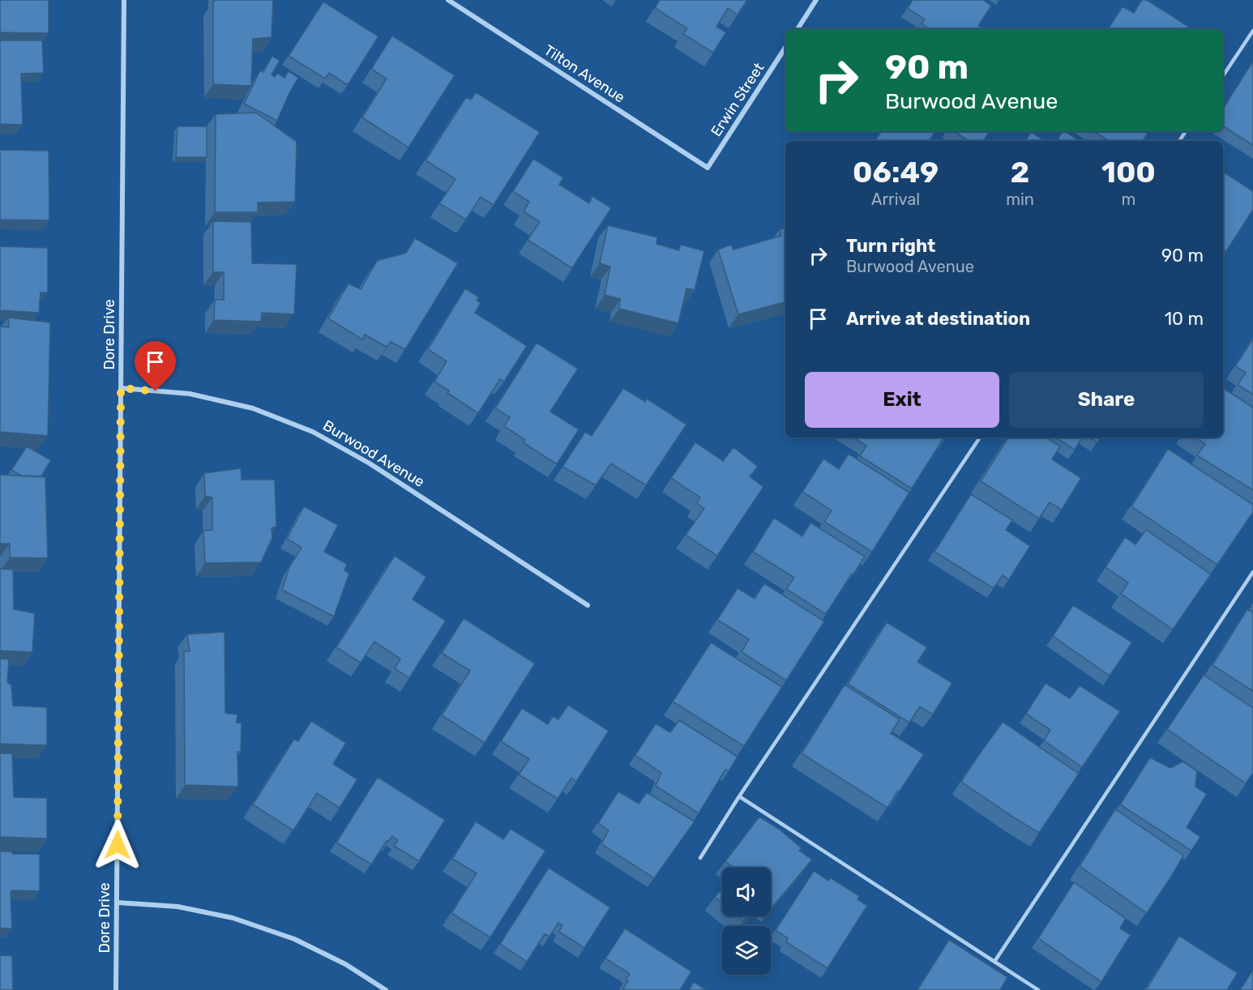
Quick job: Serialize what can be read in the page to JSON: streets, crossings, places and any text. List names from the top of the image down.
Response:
{
  "streets": {
    "street": [
      "Tilton Avenue",
      "Erwin Street",
      "Dore Drive",
      "Burwood Avenue"
    ]
  },
  "crossings": [
    ["Tilton Avenue", "Erwin Street"],
    ["Dore Drive", "Burwood Avenue"]
  ],
  "page": {
    "turn": ["90 m", "Burwood Avenue"],
    "eta": [
      "06:49",
      "Arrival",
      "2",
      "min",
      "100",
      "m"
    ],
    "list": [
      {
        "name": "Turn right",
        "note": "Burwood Avenue",
        "value": "90 m"
      },
      {
        "name": "Arrive at destination",
        "value": "10 m"
      }
    ],
    "buttons": ["Exit", "Share"]
  }
}
